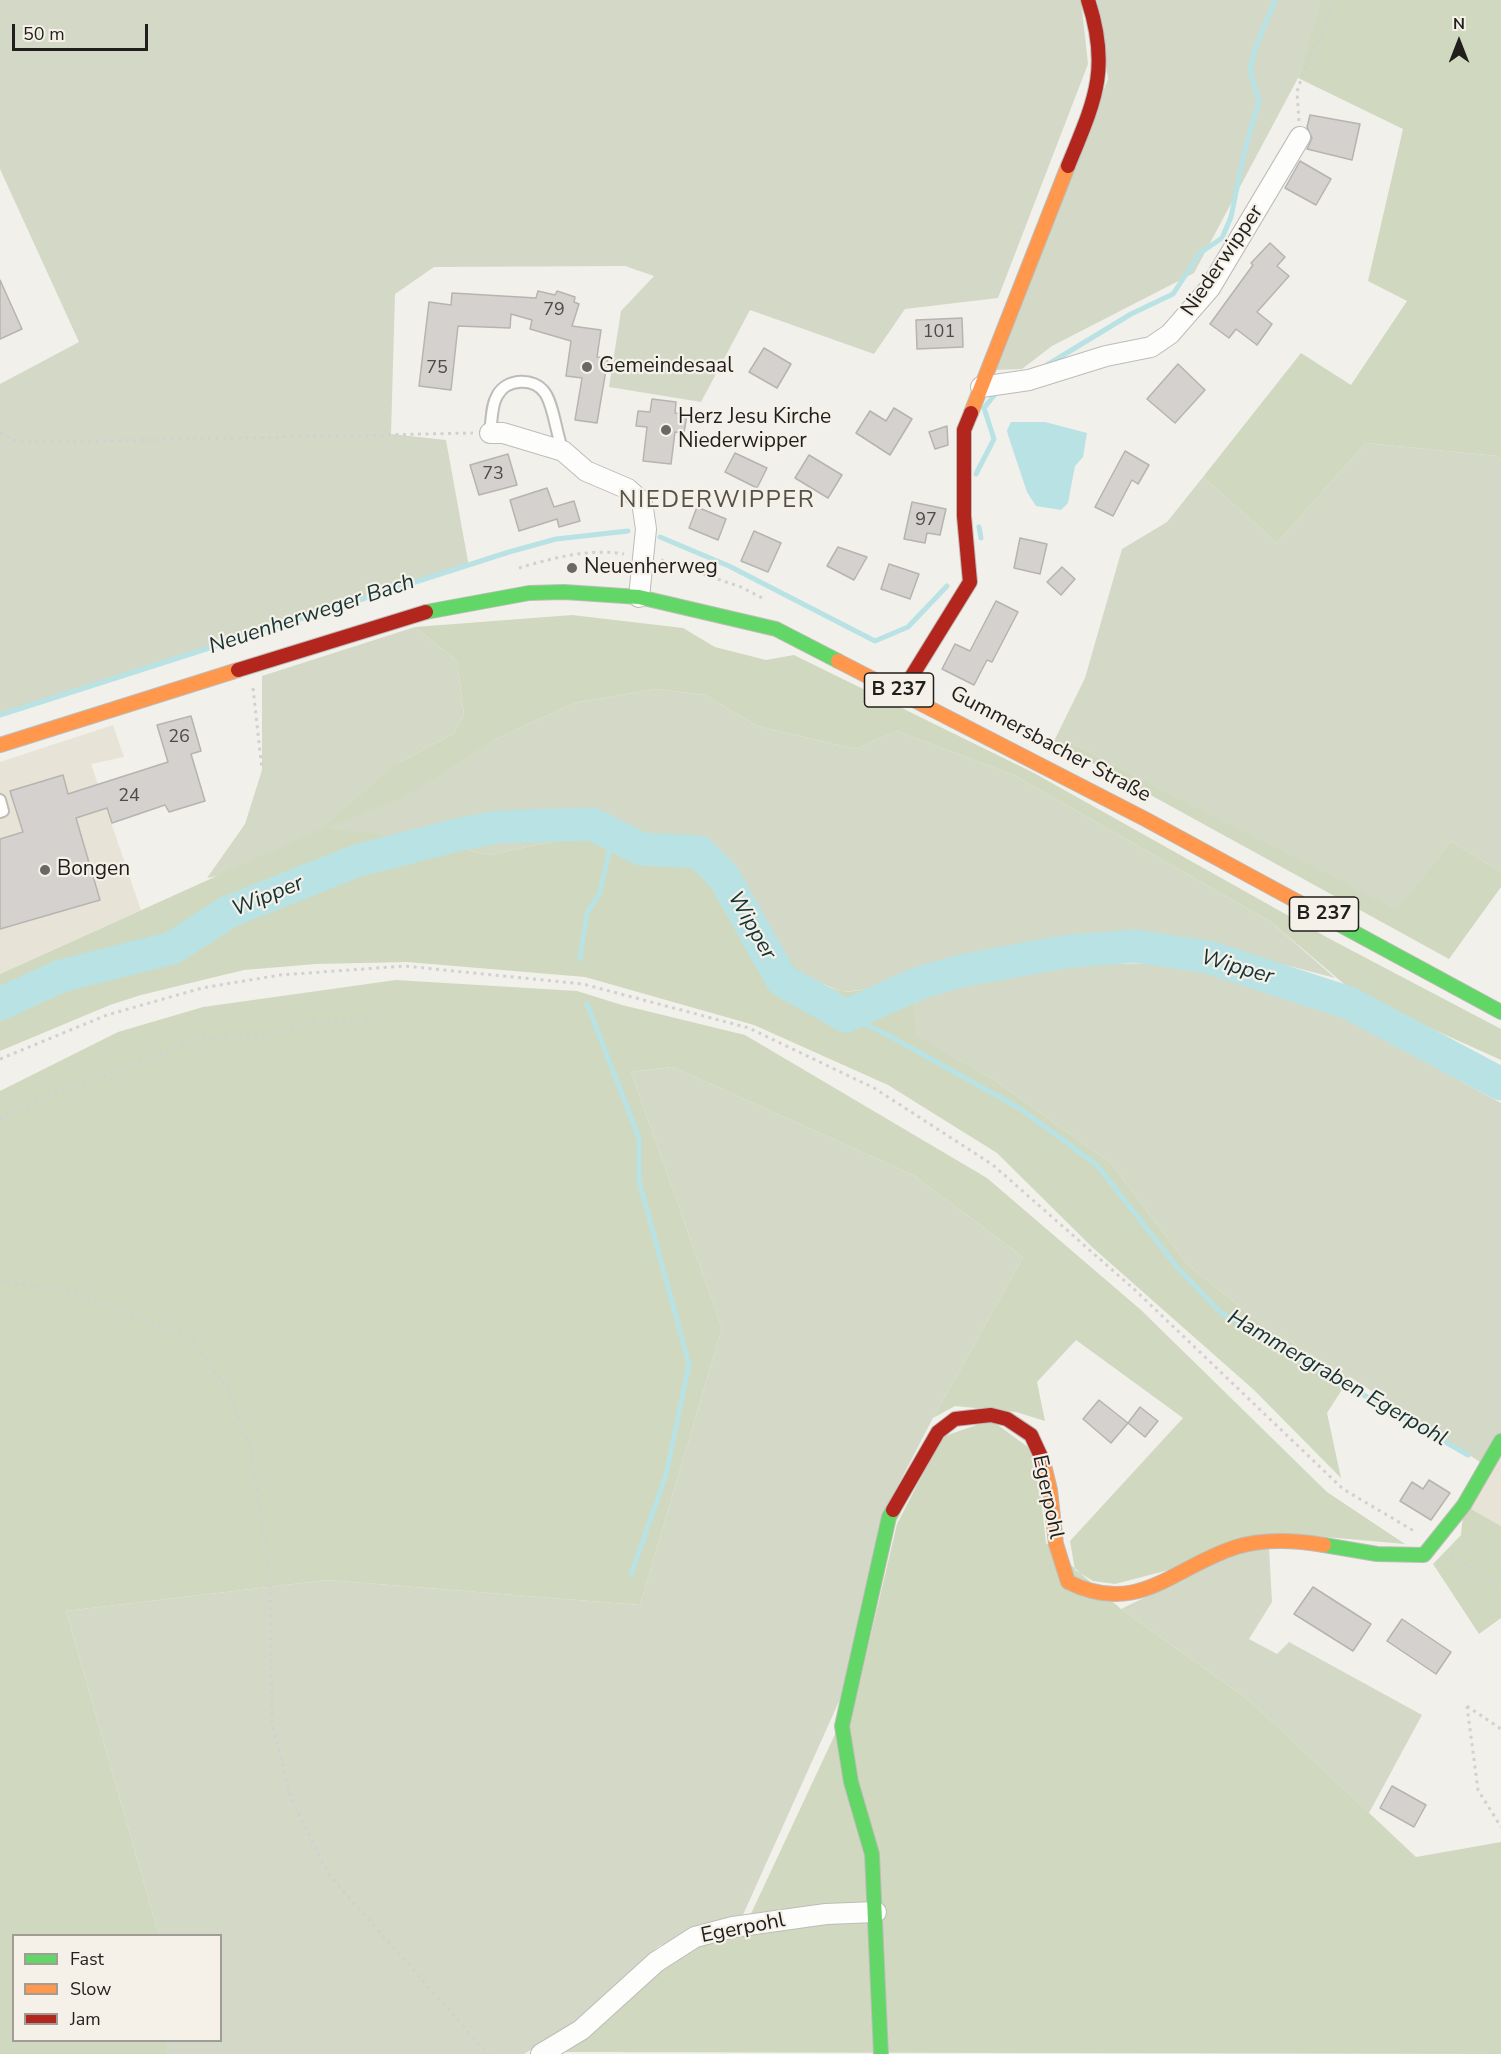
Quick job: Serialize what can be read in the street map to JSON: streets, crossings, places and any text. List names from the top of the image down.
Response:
{
  "streets": {
    "street": [
      "Niederwipper",
      "B 237",
      "Gummersbacher Straße",
      "Egerpohl"
    ]
  },
  "districts": ["NIEDERWIPPER"],
  "water": ["Neuenherweger Bach", "Wipper", "Hammergraben Egerpohl"],
  "places": [
    "Gemeindesaal",
    "Herz Jesu Kirche Niederwipper",
    "Neuenherweg",
    "Bongen"
  ],
  "house_numbers": [
    "79",
    "101",
    "75",
    "73",
    "97",
    "26",
    "24"
  ],
  "legend": ["Fast", "Slow", "Jam"],
  "scale_bar": "50 m",
  "north": "top"
}
